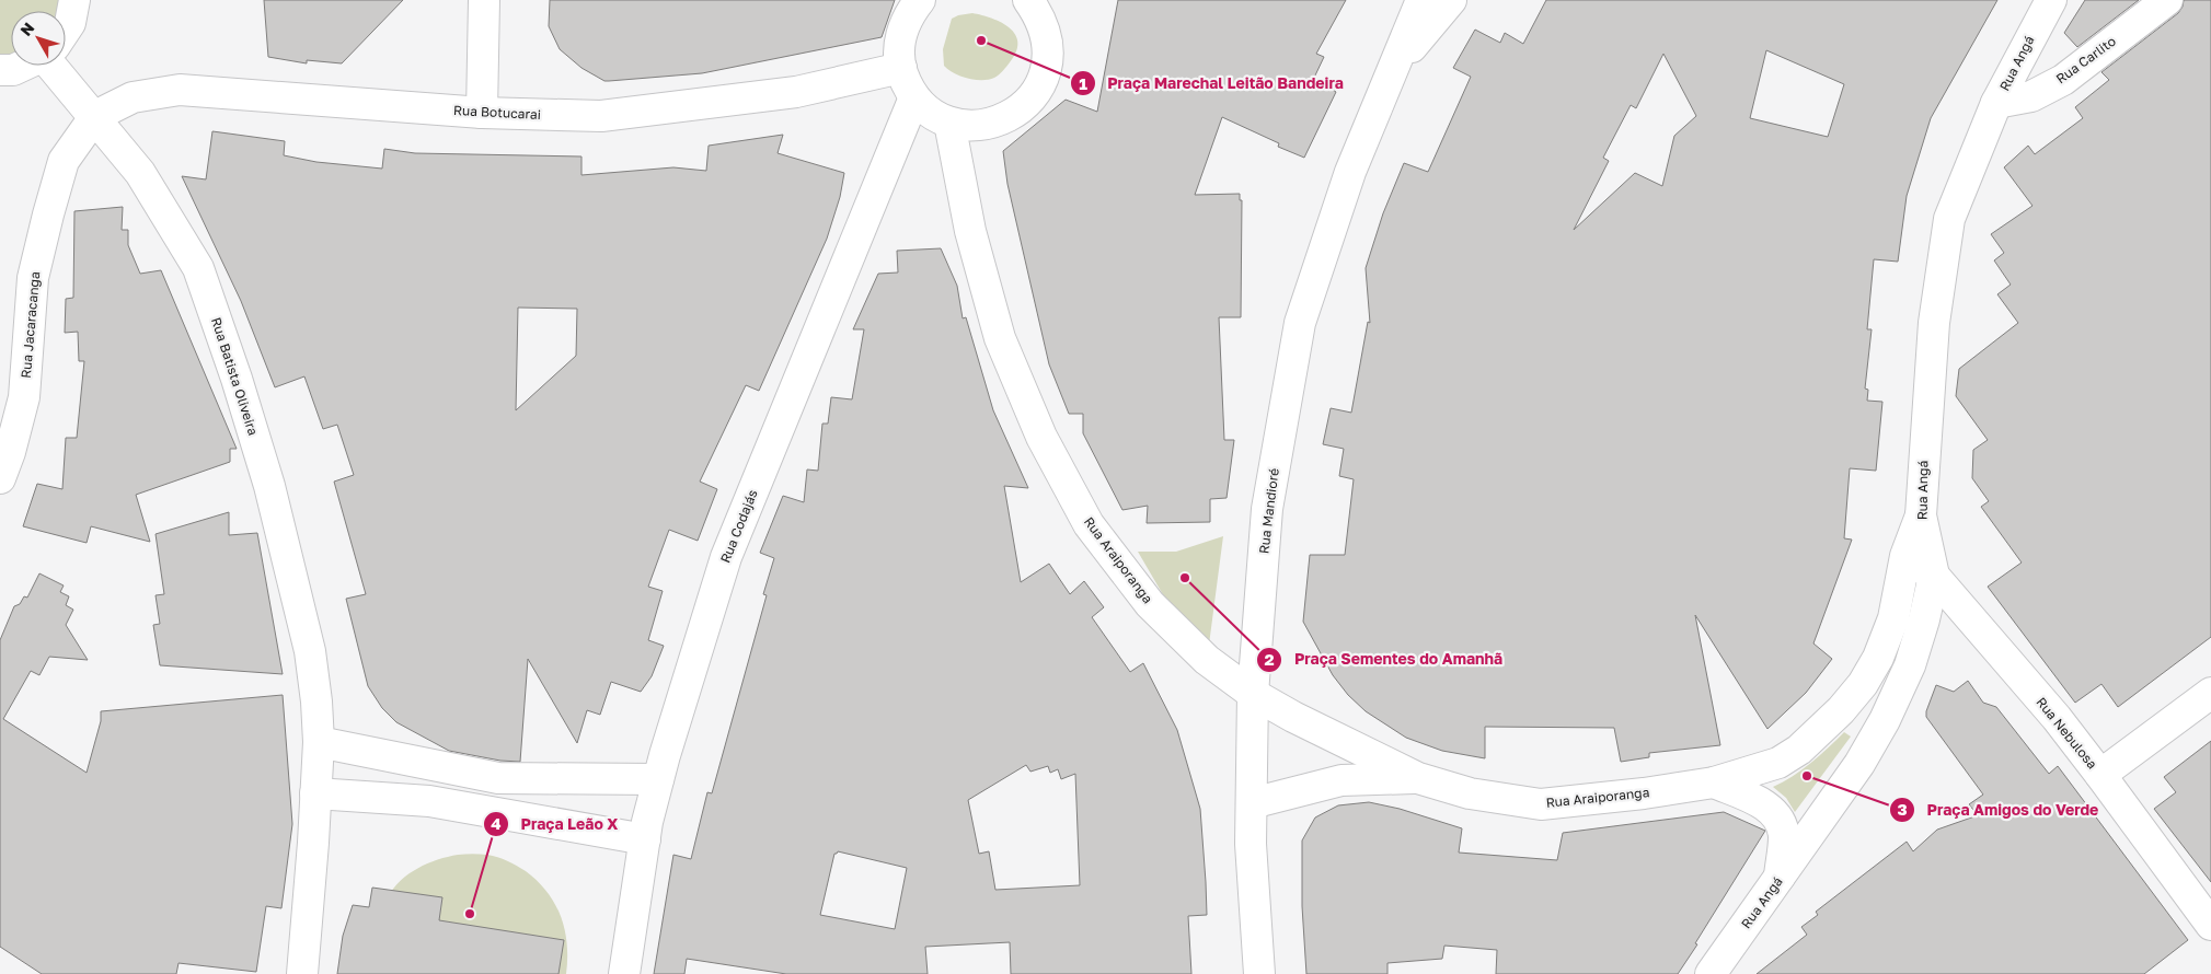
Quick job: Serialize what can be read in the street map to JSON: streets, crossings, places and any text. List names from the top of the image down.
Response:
{
  "streets": {
    "street": [
      "Rua Carlito",
      "Rua Angá",
      "Rua Botucarai",
      "Rua Jacaracanga",
      "Rua Batista Oliveira",
      "Rua Mandioré",
      "Rua Codajás",
      "Rua Araiporanga",
      "Rua Nebulosa"
    ]
  },
  "crossings": [
    ["Rua Carlito", "Rua Angá"],
    ["Rua Angá", "Rua Araiporanga"],
    ["Rua Angá", "Rua Nebulosa"],
    ["Rua Botucarai", "Rua Jacaracanga"],
    ["Rua Botucarai", "Rua Batista Oliveira"],
    ["Rua Jacaracanga", "Rua Batista Oliveira"],
    ["Rua Mandioré", "Rua Araiporanga"],
    ["Rua Araiporanga", "Rua Nebulosa"]
  ],
  "places": [
    "Praça Marechal Leitão Bandeira",
    "Praça Sementes do Amanhã",
    "Praça Amigos do Verde",
    "Praça Leão X"
  ],
  "north": "top left"
}
